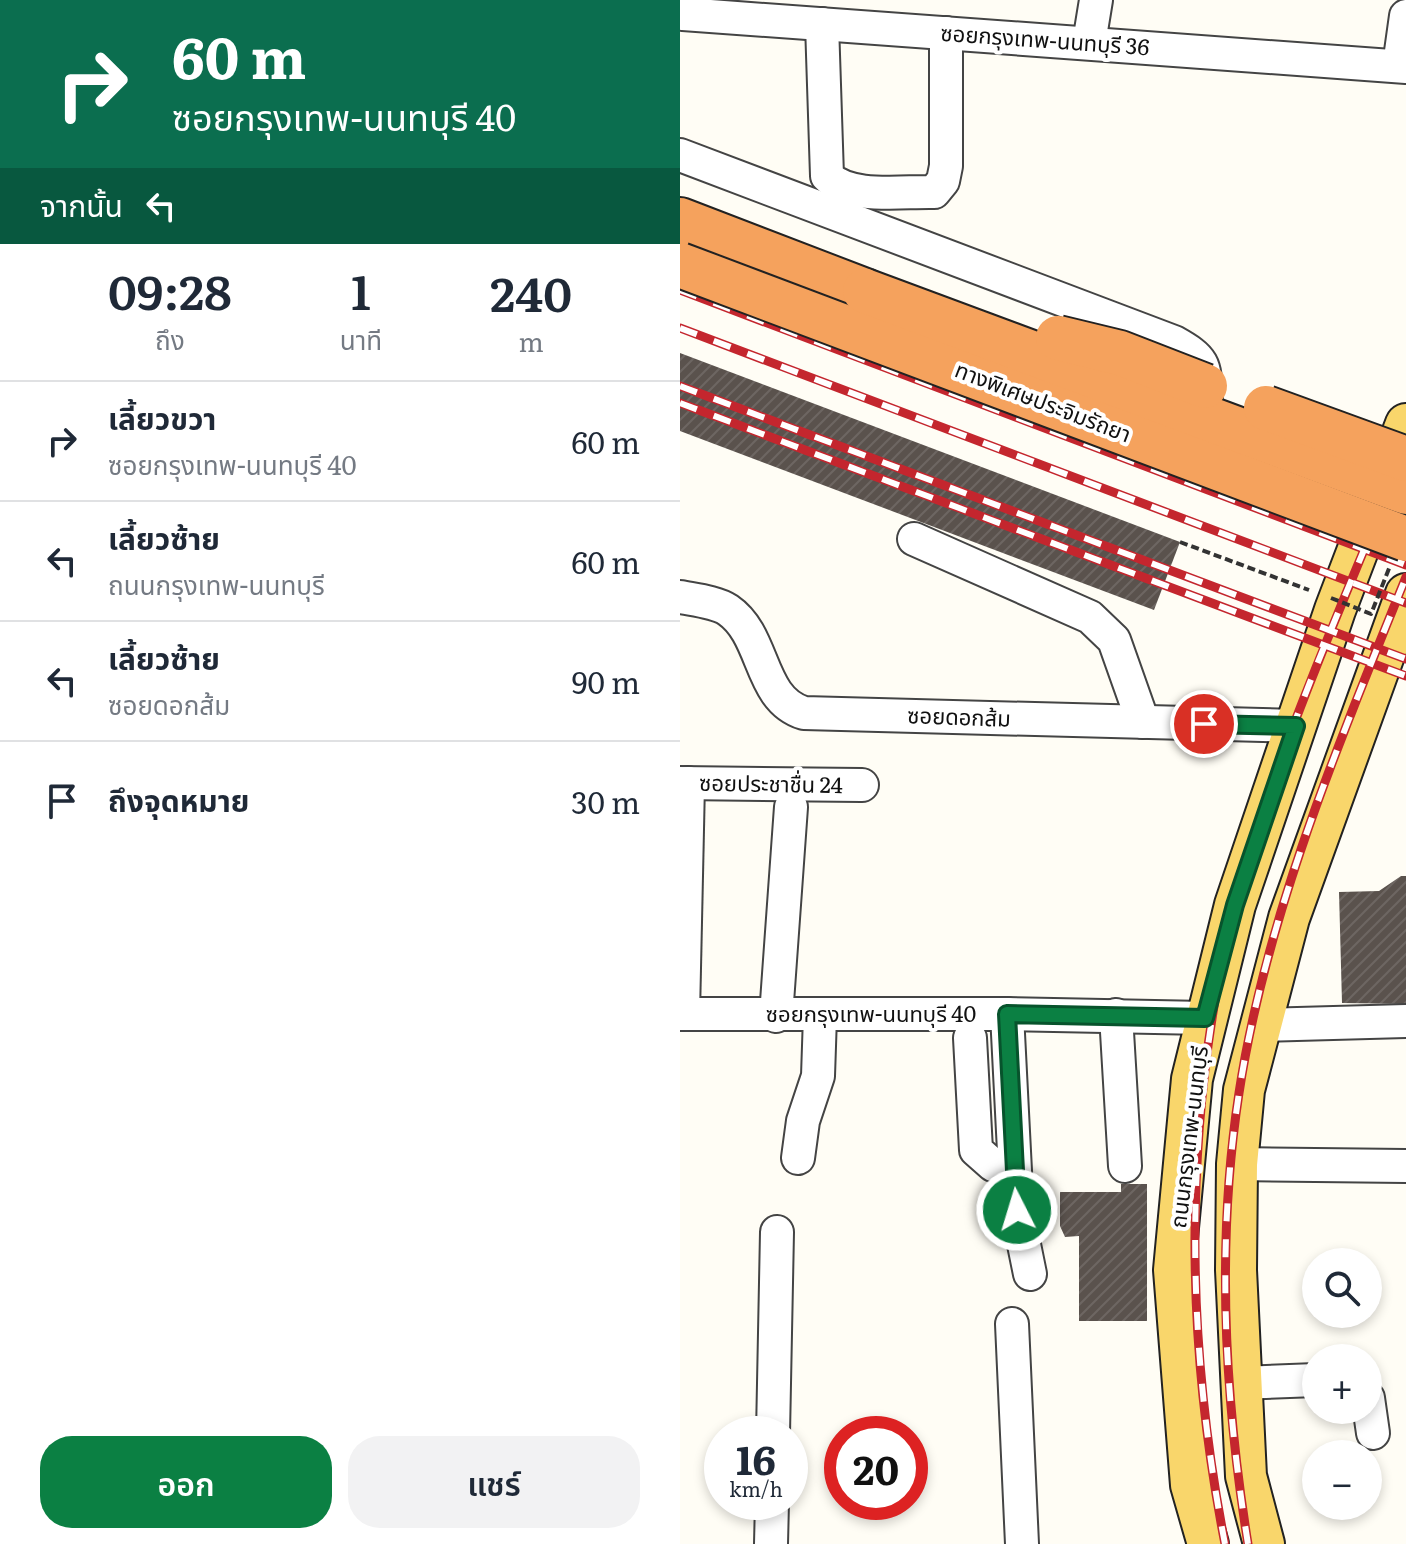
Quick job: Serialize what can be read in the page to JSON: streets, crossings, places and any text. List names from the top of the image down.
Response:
{
  "streets": {
    "highway": ["ทางพิเศษประจิมรัถยา"],
    "main road": ["ถนนกรุงเทพ-นนทบุรี"],
    "street": [
      "ซอยกรุงเทพ-นนทบุรี 36",
      "ซอยดอกส้ม",
      "ซอยประชาชื่น 24",
      "ซอยกรุงเทพ-นนทบุรี 40"
    ]
  },
  "crossings": [
    ["ซอยดอกส้ม", "ถนนกรุงเทพ-นนทบุรี"],
    ["ซอยกรุงเทพ-นนทบุรี 40", "ถนนกรุงเทพ-นนทบุรี"]
  ],
  "page": {
    "turn": ["60 m", "ซอยกรุงเทพ-นนทบุรี 40"],
    "then": "จากนั้น",
    "eta": [
      "09:28",
      "ถึง",
      "1",
      "นาที",
      "240",
      "m"
    ],
    "list": [
      {
        "name": "เลี้ยวขวา",
        "note": "ซอยกรุงเทพ-นนทบุรี 40",
        "value": "60 m"
      },
      {
        "name": "เลี้ยวซ้าย",
        "note": "ถนนกรุงเทพ-นนทบุรี",
        "value": "60 m"
      },
      {
        "name": "เลี้ยวซ้าย",
        "note": "ซอยดอกส้ม",
        "value": "90 m"
      },
      {
        "name": "ถึงจุดหมาย",
        "value": "30 m"
      }
    ],
    "map_buttons": ["+", "−"],
    "speed": "16 km/h",
    "limit": "20",
    "buttons": ["ออก", "แชร์"]
  }
}
